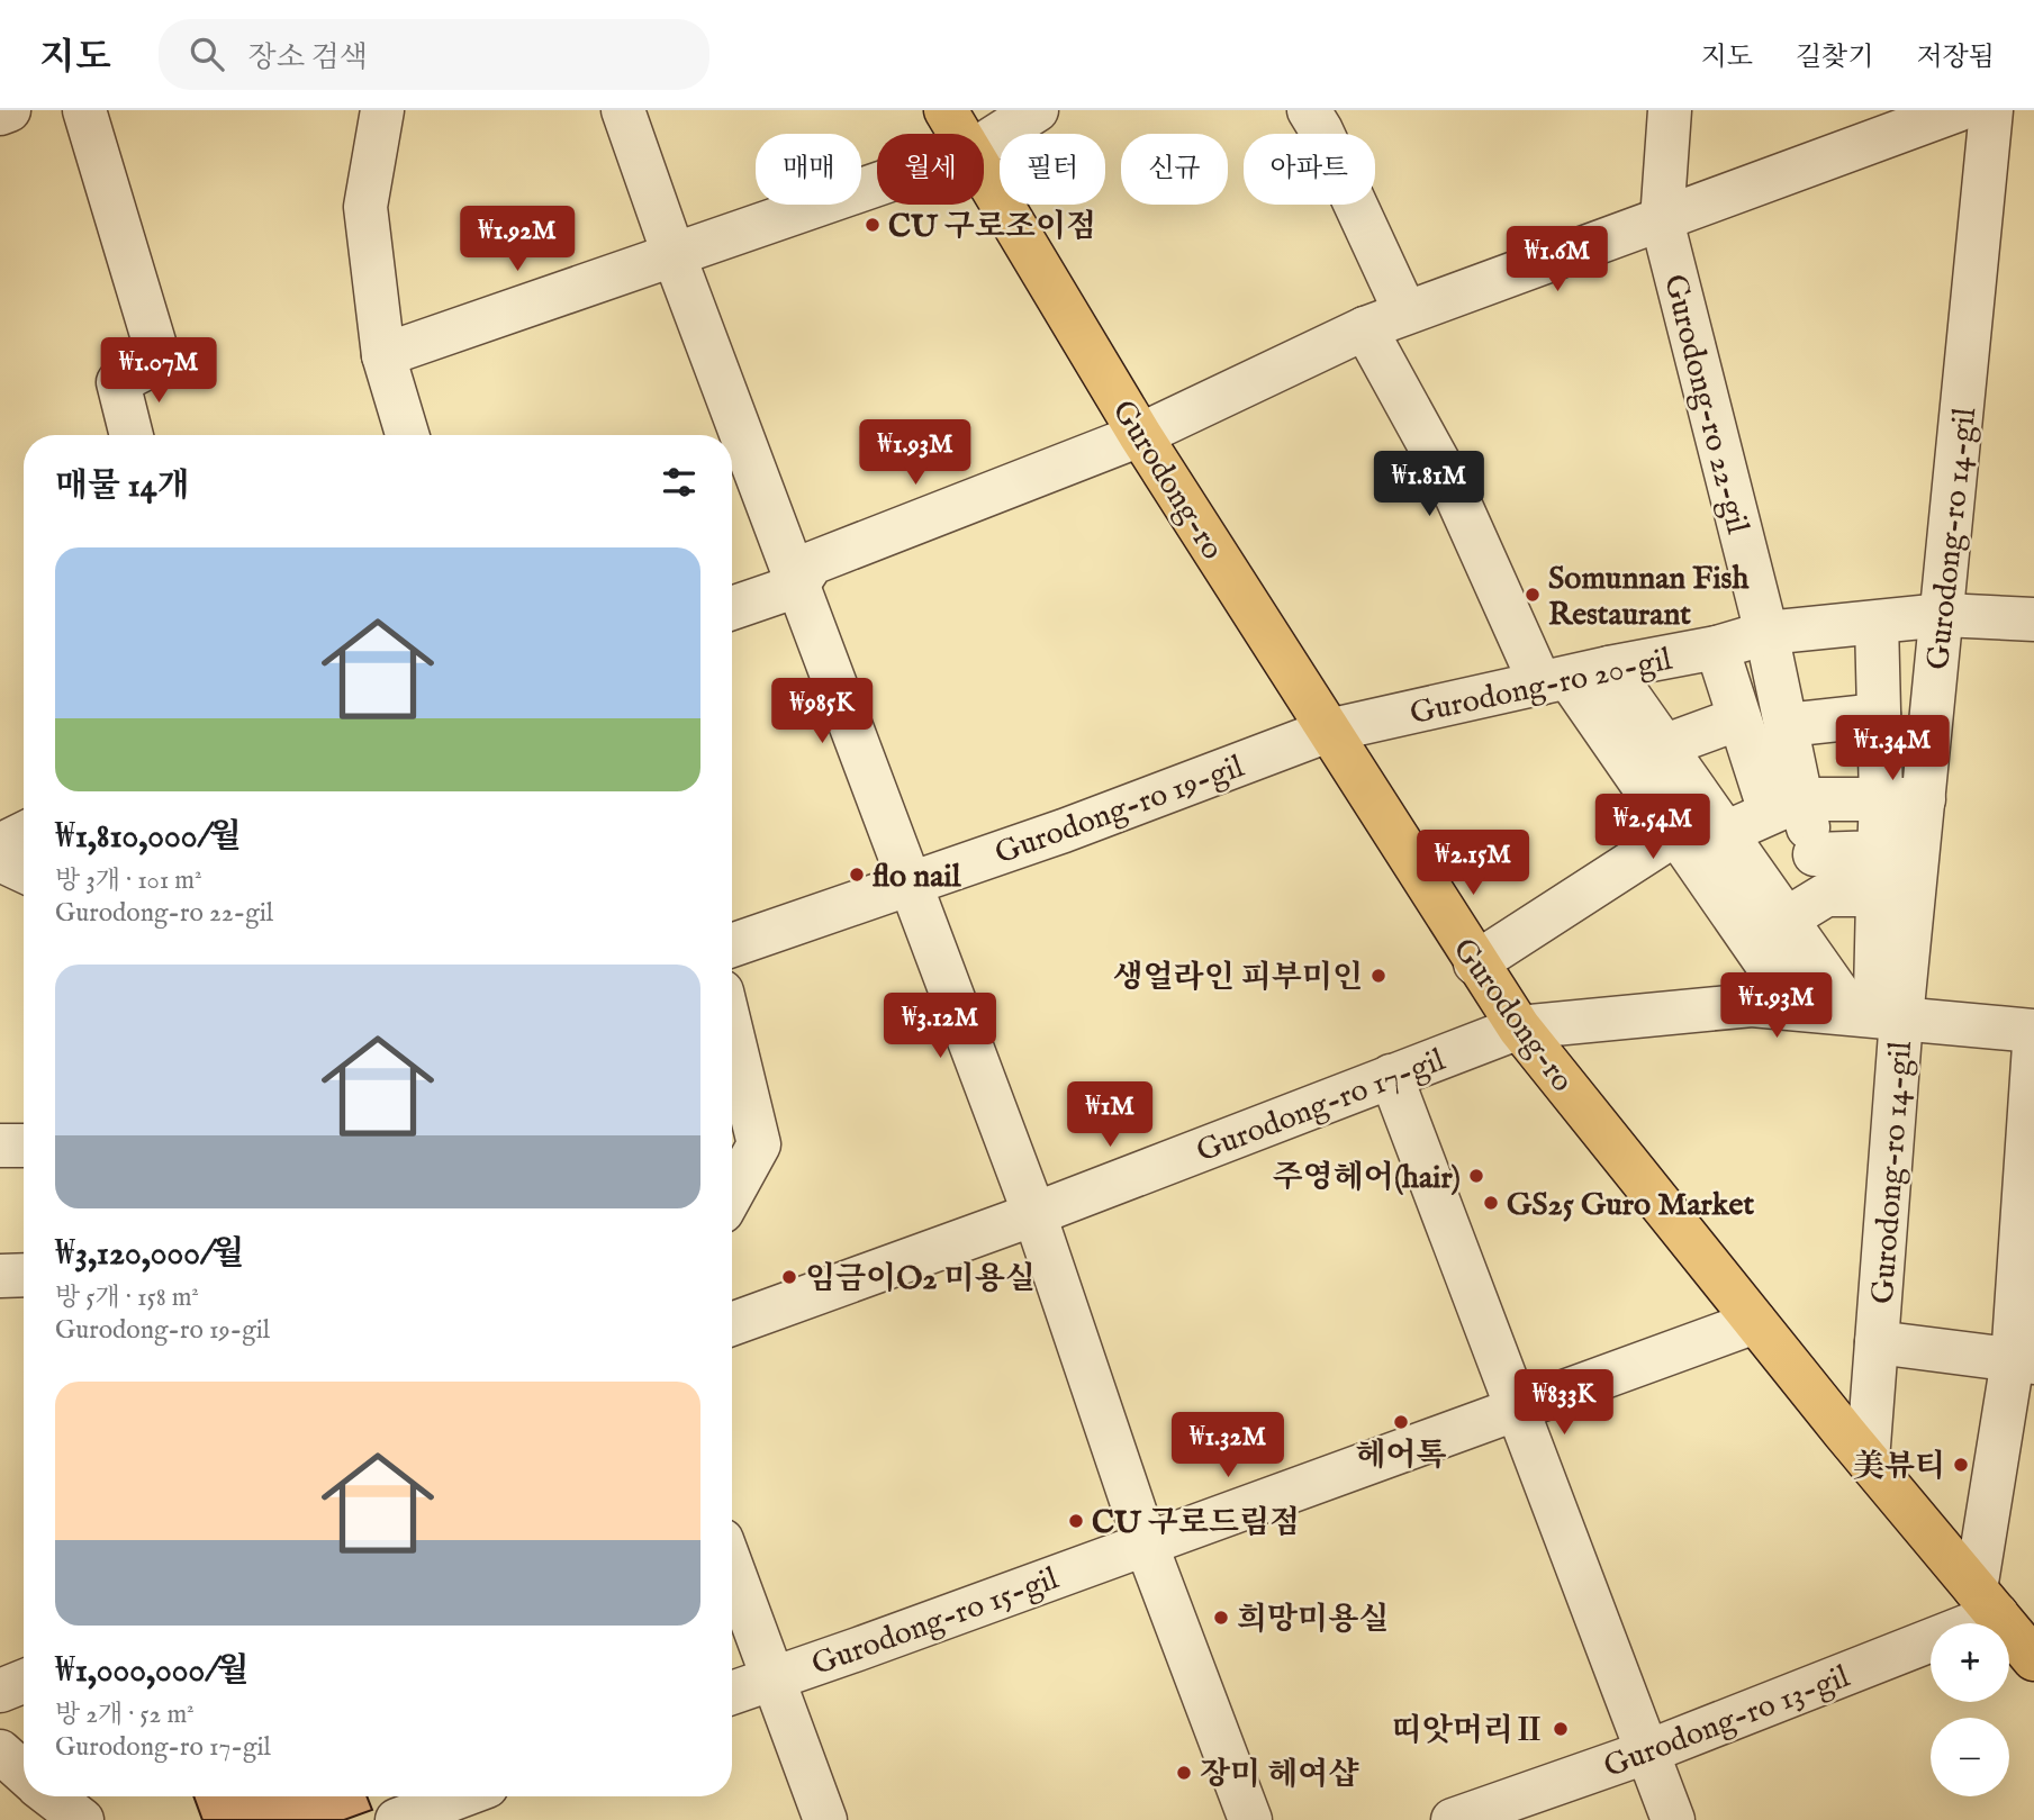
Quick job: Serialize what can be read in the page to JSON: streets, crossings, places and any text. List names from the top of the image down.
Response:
{
  "streets": {
    "main road": ["Gurodong-ro"],
    "street": [
      "Gurodong-ro 22-gil",
      "Gurodong-ro 14-gil",
      "Gurodong-ro 20-gil",
      "Gurodong-ro 19-gil",
      "Gurodong-ro 17-gil",
      "Gurodong-ro 15-gil",
      "Gurodong-ro 13-gil"
    ]
  },
  "crossings": [
    ["Gurodong-ro 22-gil", "Gurodong-ro 20-gil"],
    ["Gurodong-ro", "Gurodong-ro 14-gil"],
    ["Gurodong-ro", "Gurodong-ro 20-gil"],
    ["Gurodong-ro", "Gurodong-ro 19-gil"],
    ["Gurodong-ro", "Gurodong-ro 17-gil"],
    ["Gurodong-ro", "Gurodong-ro 15-gil"],
    ["Gurodong-ro", "Gurodong-ro 13-gil"],
    ["Gurodong-ro 14-gil", "Gurodong-ro 20-gil"],
    ["Gurodong-ro 14-gil", "Gurodong-ro 17-gil"],
    ["Gurodong-ro 20-gil", "Gurodong-ro 19-gil"]
  ],
  "places": [
    "CU 구로조이점",
    "Somunnan Fish Restaurant",
    "flo nail",
    "생얼라인 피부미인",
    "주영헤어(hair)",
    "GS25 Guro Market",
    "임금이O2 미용실",
    "헤어톡",
    "美뷰티",
    "CU 구로드림점",
    "희망미용실",
    "띠앗머리Ⅱ",
    "장미 헤여샵"
  ],
  "page": {
    "header": "지도",
    "search": "장소 검색",
    "nav": ["지도", "길찾기", "저장됨"],
    "chip": [
      "매매",
      "월세",
      "필터",
      "신규",
      "아파트"
    ],
    "price": [
      "₩1.92M",
      "₩1.6M",
      "₩1.07M",
      "₩1.93M",
      "₩1.81M",
      "₩985K",
      "₩1.34M",
      "₩2.54M",
      "₩2.15M",
      "₩1.93M",
      "₩3.12M",
      "₩1M",
      "₩833K",
      "₩1.32M"
    ],
    "heading": "매물 14개",
    "list": [
      {
        "name": "₩1,810,000/월",
        "note": "방 3개 · 101 m² · Gurodong-ro 22-gil"
      },
      {
        "name": "₩3,120,000/월",
        "note": "방 5개 · 158 m² · Gurodong-ro 19-gil"
      },
      {
        "name": "₩1,000,000/월",
        "note": "방 2개 · 52 m² · Gurodong-ro 17-gil"
      }
    ],
    "map_buttons": ["+", "−"]
  }
}
